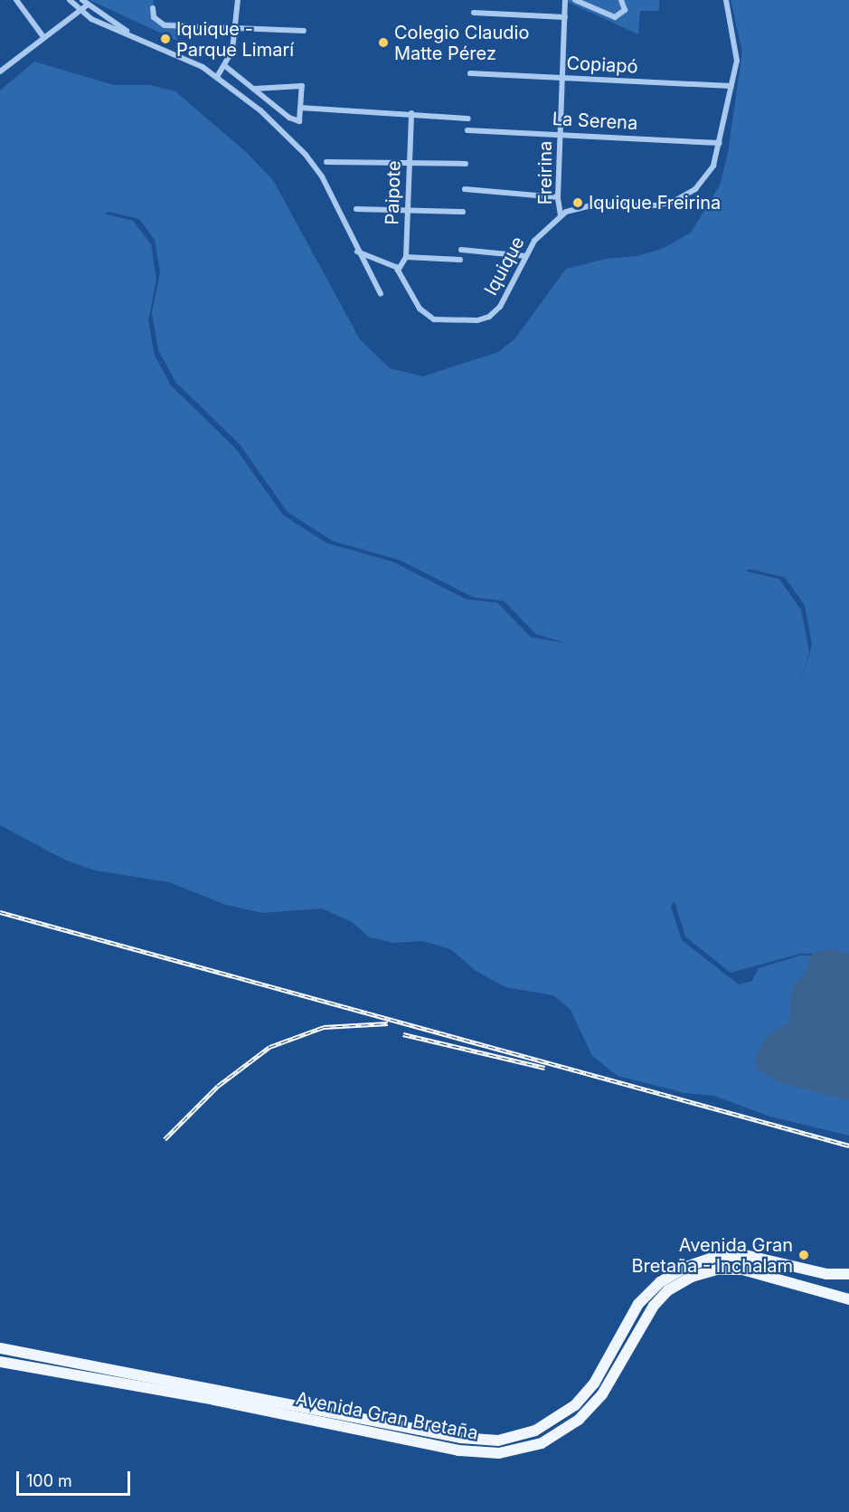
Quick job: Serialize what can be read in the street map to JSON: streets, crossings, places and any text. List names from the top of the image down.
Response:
{
  "streets": {
    "main road": ["Avenida Gran Bretaña"],
    "street": [
      "Copiapó",
      "La Serena",
      "Freirina",
      "Paipote",
      "Iquique"
    ]
  },
  "crossings": [
    ["Copiapó", "Freirina"],
    ["Copiapó", "Iquique"],
    ["La Serena", "Freirina"],
    ["La Serena", "Iquique"],
    ["Freirina", "Iquique"],
    ["Paipote", "Iquique"]
  ],
  "places": [
    "Iquique - Parque Limarí",
    "Colegio Claudio Matte Pérez",
    "Iquique Freirina",
    "Avenida Gran Bretaña - Inchalam"
  ],
  "scale_bar": "100 m"
}
